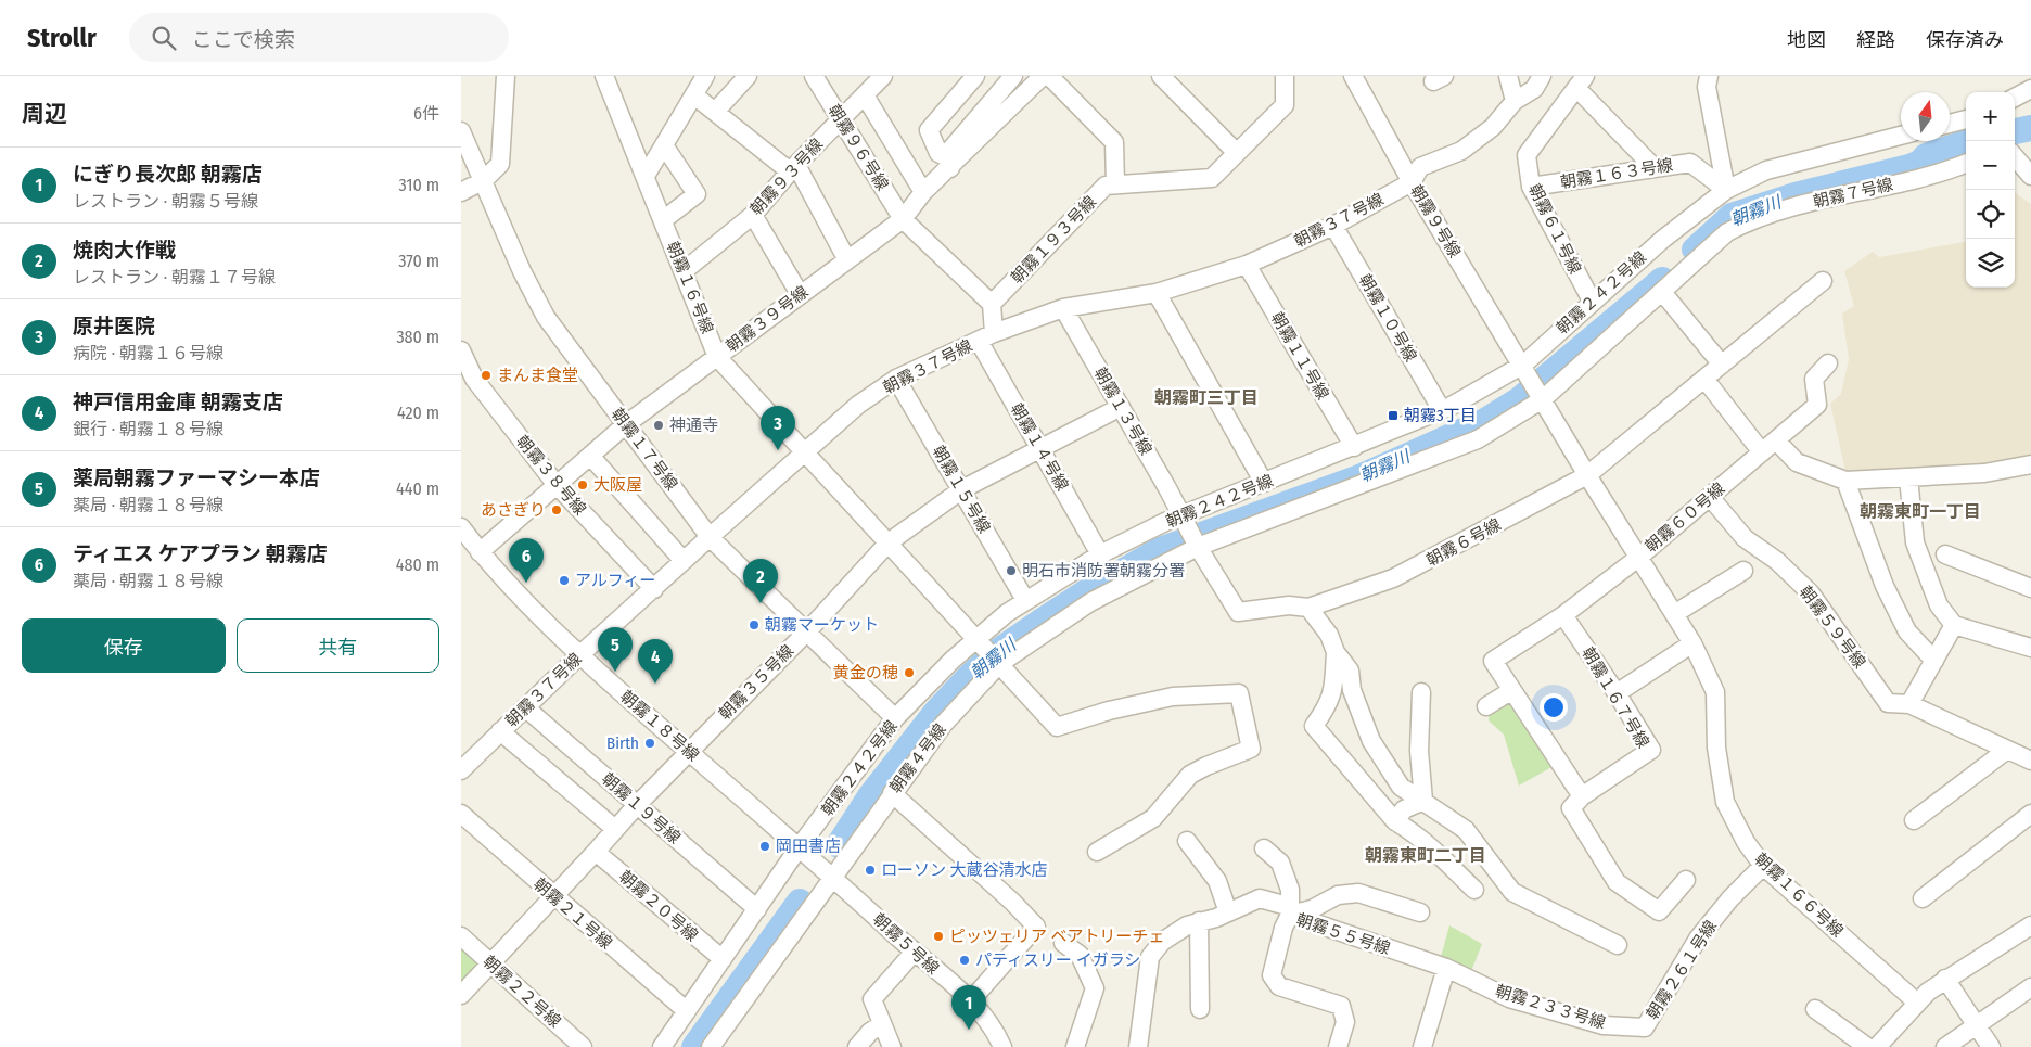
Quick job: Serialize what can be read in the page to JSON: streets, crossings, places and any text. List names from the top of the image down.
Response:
{
  "streets": {
    "street": [
      "朝霧９６号線",
      "朝霧１６３号線",
      "朝霧９３号線",
      "朝霧７号線",
      "朝霧３７号線",
      "朝霧９号線",
      "朝霧６１号線",
      "朝霧１９３号線",
      "朝霧１６号線",
      "朝霧２４２号線",
      "朝霧１０号線",
      "朝霧３９号線",
      "朝霧１１号線",
      "朝霧１３号線",
      "朝霧１４号線",
      "朝霧１７号線",
      "朝霧３８号線",
      "朝霧１５号線",
      "朝霧６０号線",
      "朝霧６号線",
      "朝霧５９号線",
      "朝霧３５号線",
      "朝霧１６７号線",
      "朝霧１８号線",
      "朝霧４号線",
      "朝霧１９号線",
      "朝霧１６６号線",
      "朝霧２０号線",
      "朝霧２１号線",
      "朝霧５５号線",
      "朝霧５号線",
      "朝霧２６１号線",
      "朝霧２２号線",
      "朝霧２３３号線"
    ]
  },
  "crossings": [
    ["朝霧９６号線", "朝霧９３号線"],
    ["朝霧９６号線", "朝霧１９３号線"],
    ["朝霧９６号線", "朝霧３９号線"],
    ["朝霧１６３号線", "朝霧６１号線"],
    ["朝霧１６３号線", "朝霧２４２号線"],
    ["朝霧９３号線", "朝霧１６号線"],
    ["朝霧７号線", "朝霧９号線"],
    ["朝霧７号線", "朝霧２４２号線"],
    ["朝霧７号線", "朝霧６０号線"],
    ["朝霧３７号線", "朝霧９号線"],
    ["朝霧３７号線", "朝霧１６号線"],
    ["朝霧３７号線", "朝霧１０号線"],
    ["朝霧３７号線", "朝霧１１号線"],
    ["朝霧３７号線", "朝霧１３号線"],
    ["朝霧３７号線", "朝霧１４号線"],
    ["朝霧３７号線", "朝霧１７号線"],
    ["朝霧３７号線", "朝霧３８号線"],
    ["朝霧３７号線", "朝霧１５号線"],
    ["朝霧３７号線", "朝霧１８号線"],
    ["朝霧３７号線", "朝霧１９号線"],
    ["朝霧９号線", "朝霧２４２号線"],
    ["朝霧９号線", "朝霧６０号線"],
    ["朝霧６１号線", "朝霧２４２号線"],
    ["朝霧１６号線", "朝霧２４２号線"],
    ["朝霧１６号線", "朝霧３９号線"],
    ["朝霧１６号線", "朝霧３５号線"],
    ["朝霧１６号線", "朝霧４号線"],
    ["朝霧２４２号線", "朝霧１０号線"],
    ["朝霧２４２号線", "朝霧１１号線"],
    ["朝霧２４２号線", "朝霧１３号線"],
    ["朝霧２４２号線", "朝霧１４号線"],
    ["朝霧２４２号線", "朝霧１７号線"],
    ["朝霧２４２号線", "朝霧１５号線"],
    ["朝霧２４２号線", "朝霧６０号線"],
    ["朝霧２４２号線", "朝霧６号線"],
    ["朝霧２４２号線", "朝霧１８号線"],
    ["朝霧２４２号線", "朝霧４号線"],
    ["朝霧２４２号線", "朝霧１９号線"],
    ["朝霧２４２号線", "朝霧２０号線"],
    ["朝霧２４２号線", "朝霧２１号線"],
    ["朝霧２４２号線", "朝霧５号線"],
    ["朝霧３９号線", "朝霧１７号線"],
    ["朝霧３９号線", "朝霧３８号線"],
    ["朝霧３９号線", "朝霧１８号線"],
    ["朝霧１３号線", "朝霧６号線"],
    ["朝霧１３号線", "朝霧３５号線"],
    ["朝霧１３号線", "朝霧４号線"],
    ["朝霧１４号線", "朝霧３５号線"],
    ["朝霧１７号線", "朝霧３５号線"],
    ["朝霧１５号線", "朝霧３５号線"],
    ["朝霧６０号線", "朝霧６号線"],
    ["朝霧６０号線", "朝霧５９号線"],
    ["朝霧６０号線", "朝霧１６６号線"],
    ["朝霧６号線", "朝霧４号線"],
    ["朝霧３５号線", "朝霧１８号線"],
    ["朝霧３５号線", "朝霧１９号線"],
    ["朝霧３５号線", "朝霧２０号線"],
    ["朝霧３５号線", "朝霧２１号線"],
    ["朝霧３５号線", "朝霧２２号線"],
    ["朝霧１８号線", "朝霧５号線"],
    ["朝霧４号線", "朝霧５号線"],
    ["朝霧１６６号線", "朝霧２６１号線"],
    ["朝霧５５号線", "朝霧２３３号線"],
    ["朝霧２６１号線", "朝霧２３３号線"]
  ],
  "districts": ["朝霧町三丁目", "朝霧東町一丁目", "朝霧東町二丁目"],
  "water": ["朝霧川"],
  "places": {
    "other": [
      "まんま食堂",
      "神通寺",
      "大阪屋",
      "あさぎり",
      "明石市消防署朝霧分署",
      "アルフィー",
      "朝霧マーケット",
      "黄金の穂",
      "Birth",
      "岡田書店",
      "ローソン 大蔵谷清水店",
      "ピッツェリア ベアトリーチェ",
      "パティスリー イガラシ"
    ],
    "transit": ["朝霧3丁目"]
  },
  "north": "top",
  "page": {
    "header": "Strollr",
    "search": "ここで検索",
    "nav": ["地図", "経路", "保存済み"],
    "heading": ["周辺", "6件"],
    "map_buttons": ["+", "−"],
    "list": [
      {
        "mark": "1",
        "name": "にぎり長次郎 朝霧店",
        "note": "レストラン · 朝霧５号線",
        "value": "310 m"
      },
      {
        "mark": "2",
        "name": "焼肉大作戦",
        "note": "レストラン · 朝霧１７号線",
        "value": "370 m"
      },
      {
        "mark": "3",
        "name": "原井医院",
        "note": "病院 · 朝霧１６号線",
        "value": "380 m"
      },
      {
        "mark": "4",
        "name": "神戸信用金庫 朝霧支店",
        "note": "銀行 · 朝霧１８号線",
        "value": "420 m"
      },
      {
        "mark": "5",
        "name": "薬局朝霧ファーマシー本店",
        "note": "薬局 · 朝霧１８号線",
        "value": "440 m"
      },
      {
        "mark": "6",
        "name": "ティエス ケアプラン 朝霧店",
        "note": "薬局 · 朝霧１８号線",
        "value": "480 m"
      }
    ],
    "pins": [
      "3",
      "6",
      "2",
      "5",
      "4",
      "1"
    ],
    "buttons": ["保存", "共有"]
  }
}
